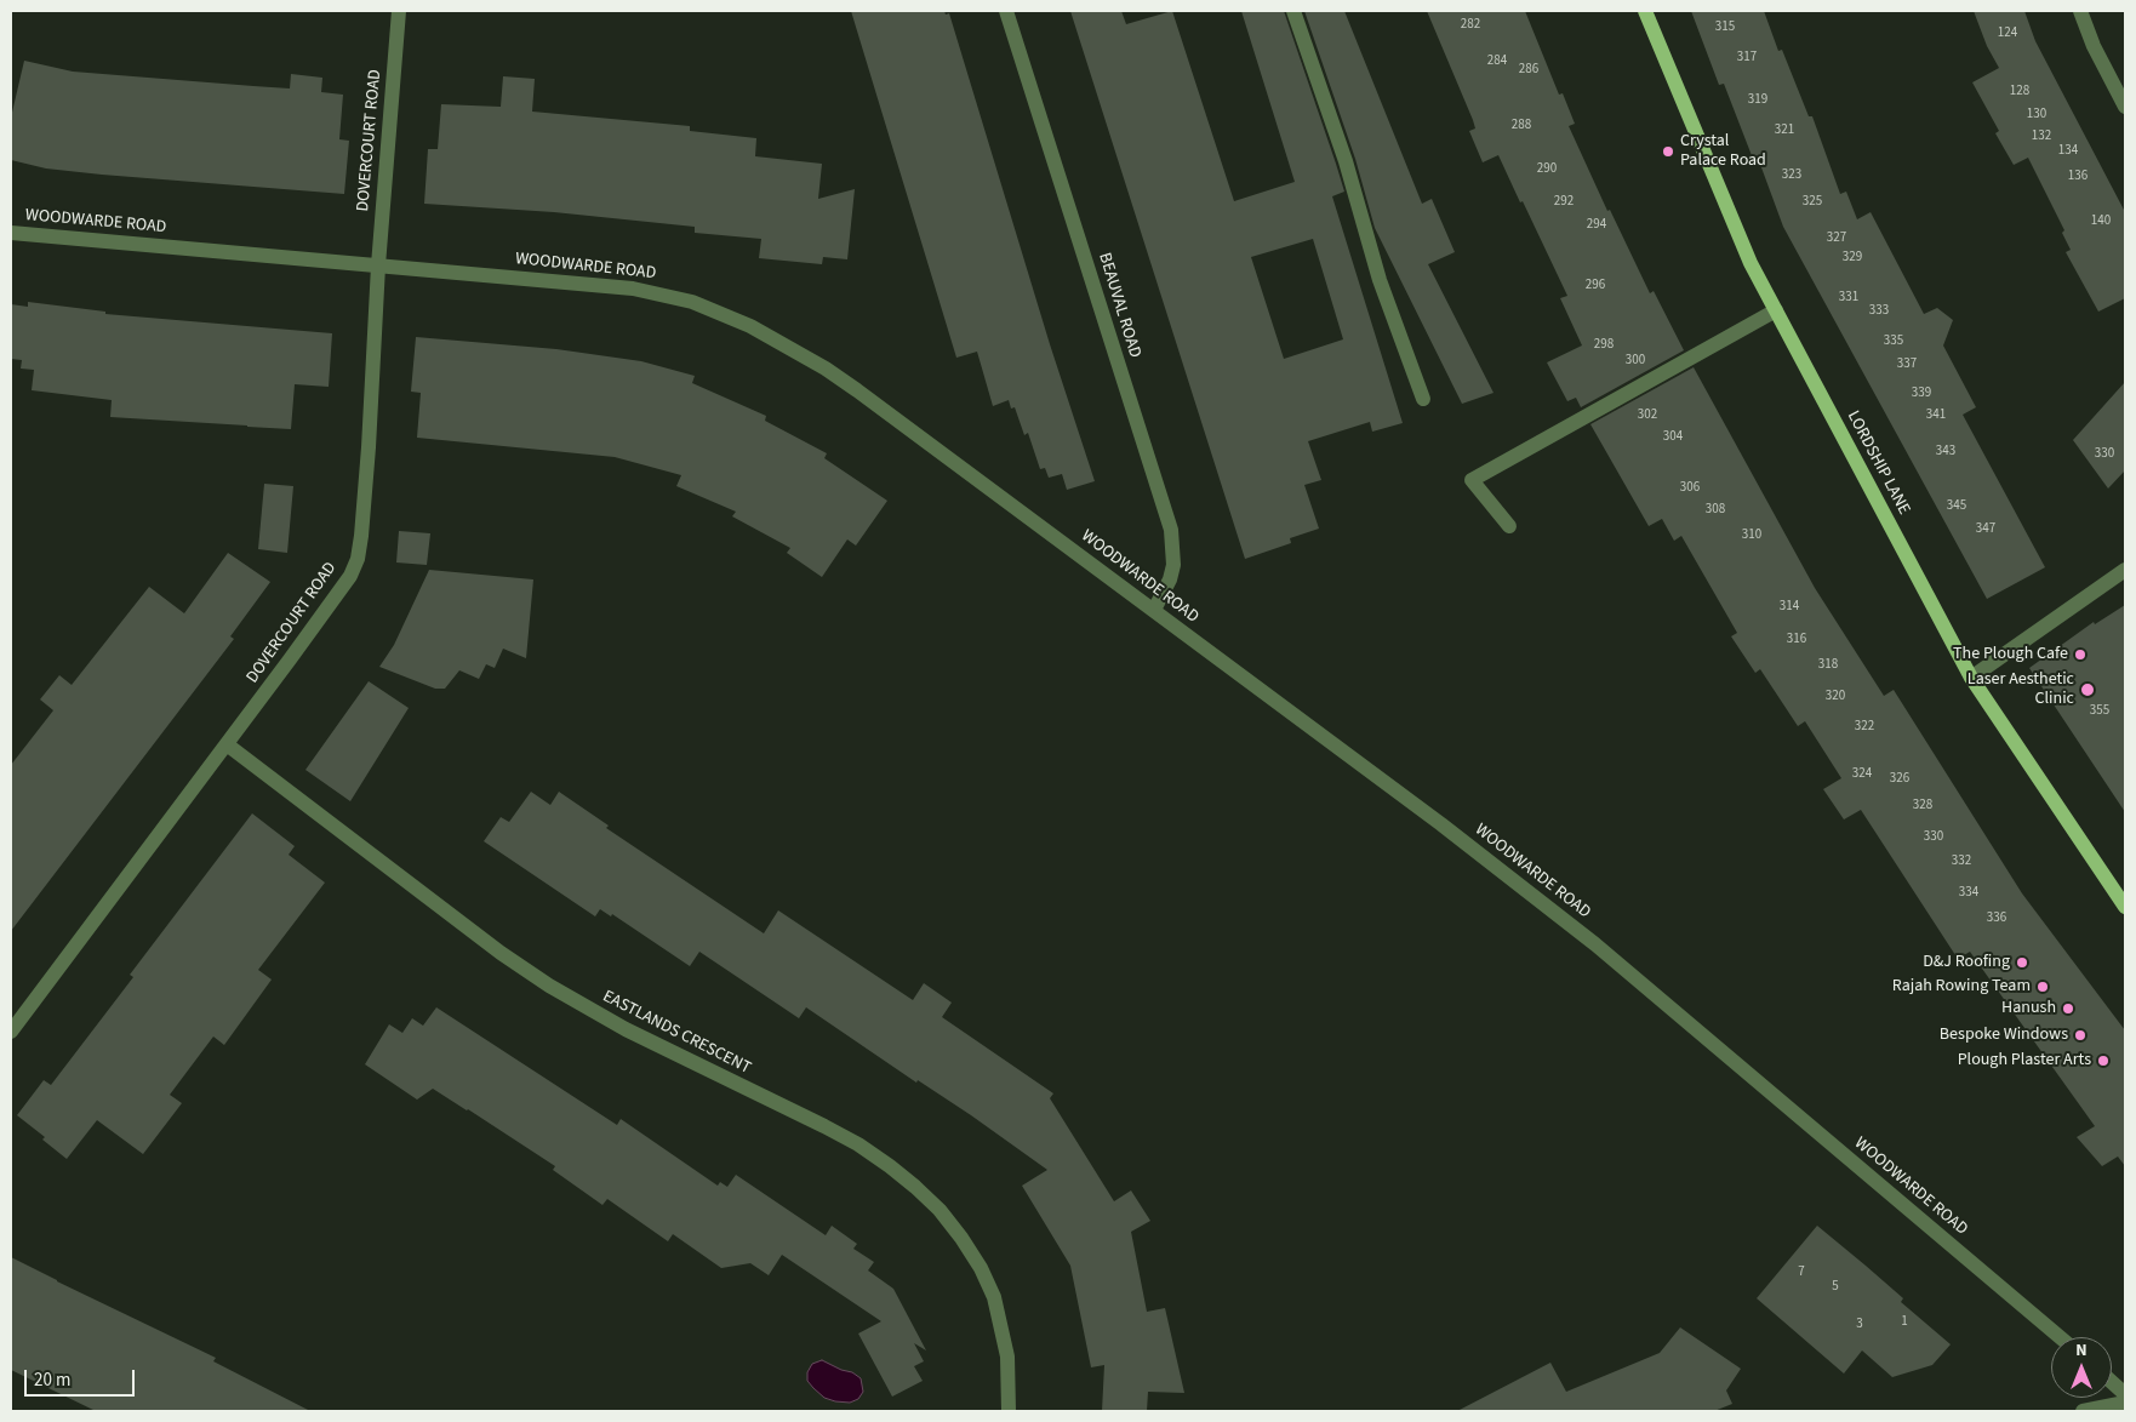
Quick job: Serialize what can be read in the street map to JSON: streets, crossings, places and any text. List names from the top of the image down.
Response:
{
  "streets": {
    "main road": ["LORDSHIP LANE"],
    "street": [
      "DOVERCOURT ROAD",
      "WOODWARDE ROAD",
      "BEAUVAL ROAD",
      "EASTLANDS CRESCENT"
    ]
  },
  "crossings": [
    ["DOVERCOURT ROAD", "WOODWARDE ROAD"],
    ["DOVERCOURT ROAD", "EASTLANDS CRESCENT"],
    ["WOODWARDE ROAD", "BEAUVAL ROAD"]
  ],
  "places": [
    "Crystal Palace Road",
    "The Plough Cafe",
    "Laser Aesthetic Clinic",
    "D&J Roofing",
    "Rajah Rowing Team",
    "Hanush",
    "Bespoke Windows",
    "Plough Plaster Arts"
  ],
  "house_numbers": [
    "282",
    "315",
    "124",
    "317",
    "284",
    "286",
    "128",
    "319",
    "130",
    "288",
    "321",
    "132",
    "134",
    "290",
    "323",
    "136",
    "292",
    "325",
    "140",
    "294",
    "327",
    "329",
    "296",
    "331",
    "333",
    "335",
    "298",
    "300",
    "337",
    "339",
    "302",
    "341",
    "304",
    "343",
    "330",
    "306",
    "345",
    "308",
    "347",
    "310",
    "314",
    "316",
    "318",
    "320",
    "355",
    "322",
    "324",
    "326",
    "328",
    "330",
    "332",
    "334",
    "336",
    "7",
    "5",
    "1",
    "3"
  ],
  "scale_bar": "20 m",
  "north": "top"
}
